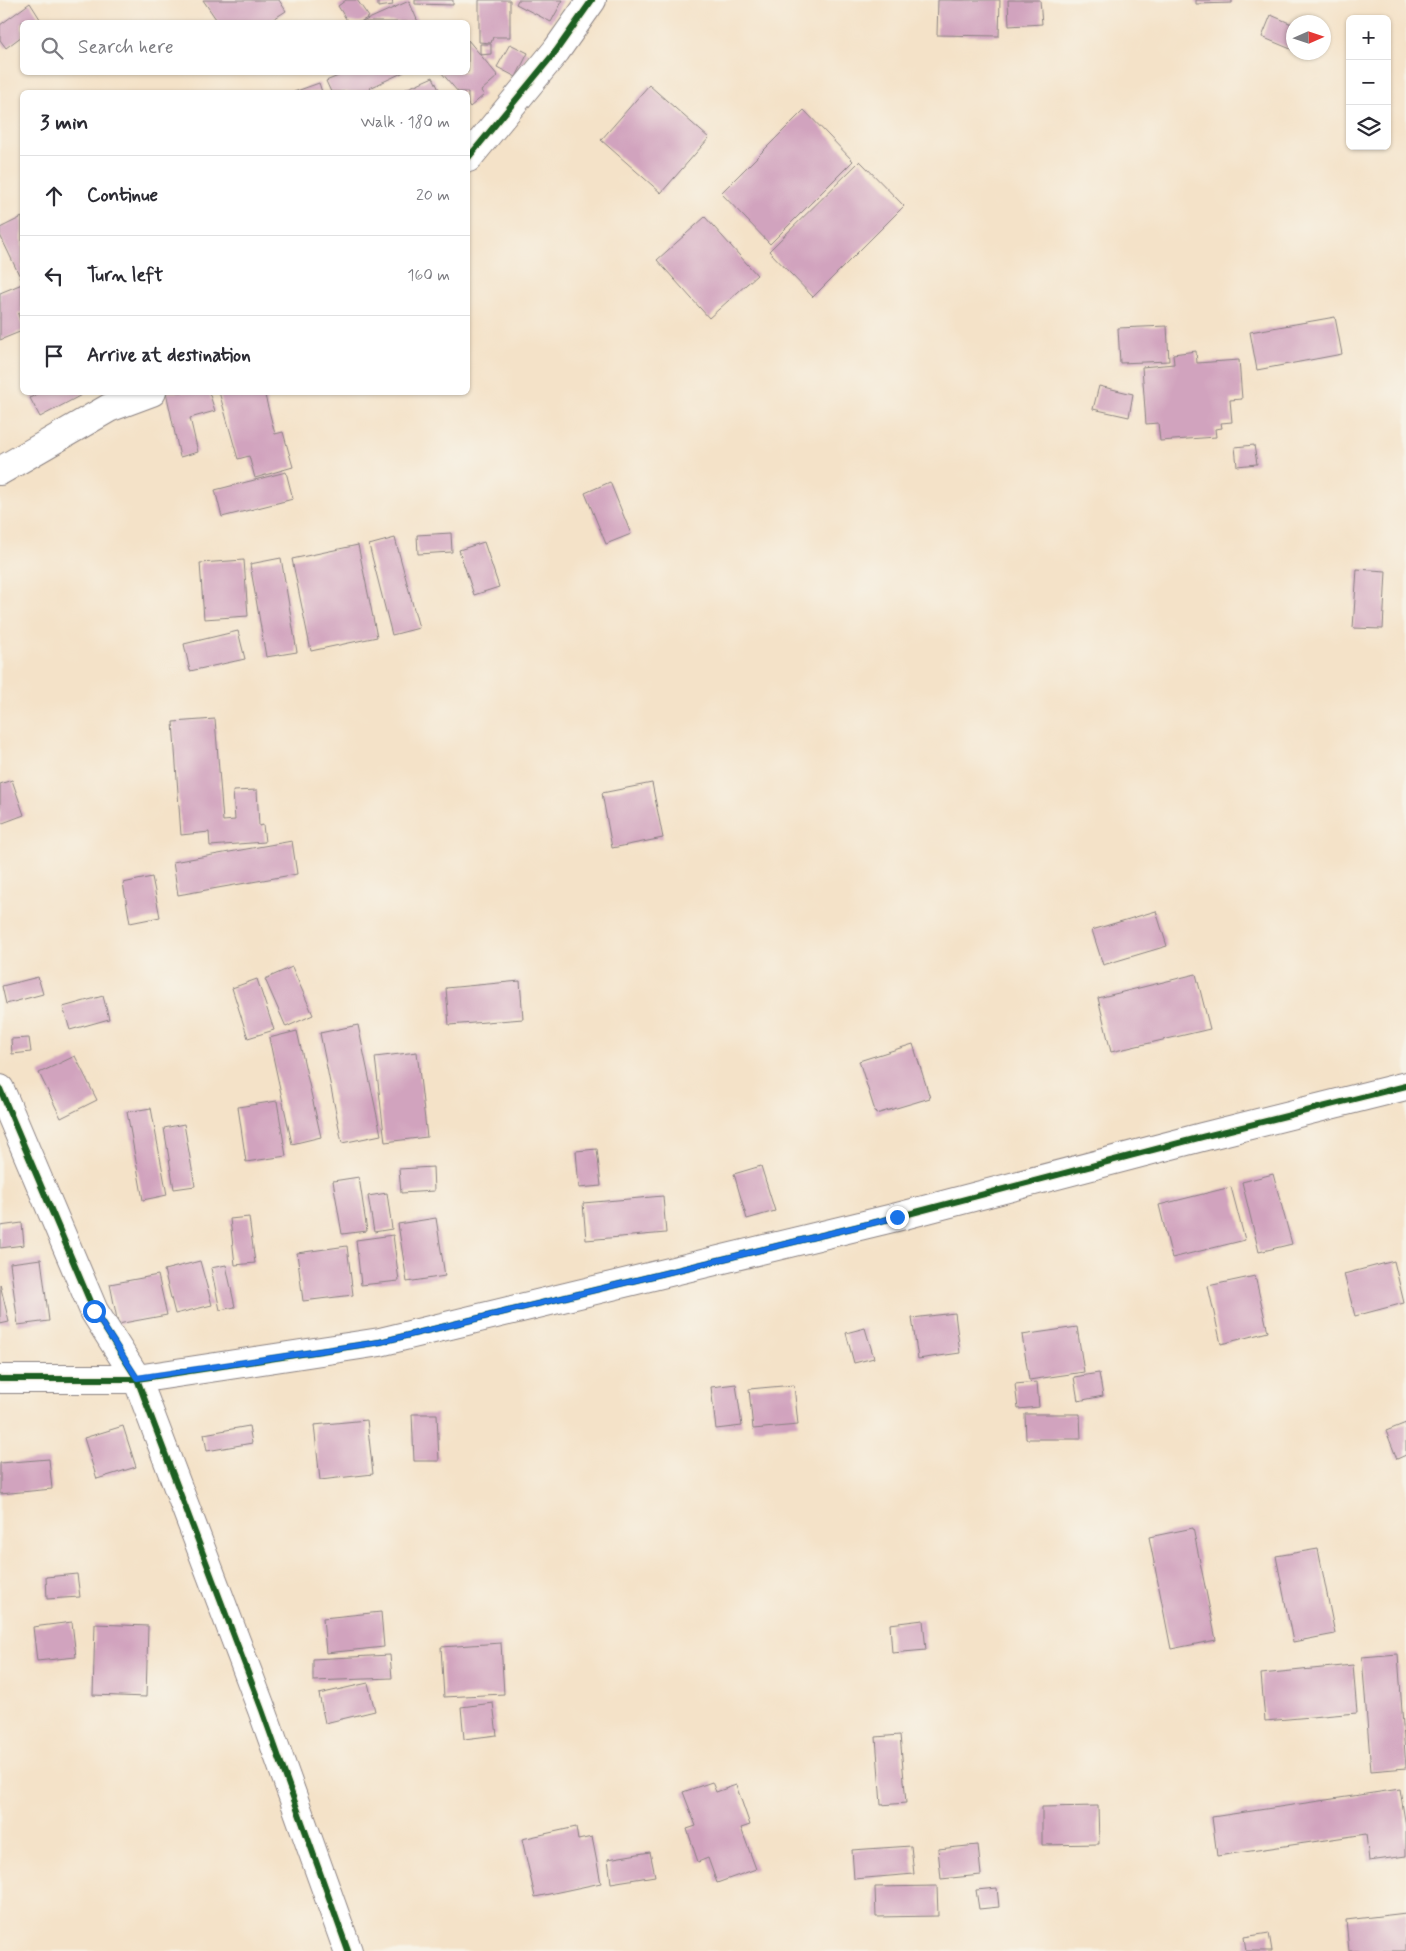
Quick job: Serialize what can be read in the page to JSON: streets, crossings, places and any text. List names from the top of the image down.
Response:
{
  "north": "right",
  "page": {
    "map_buttons": ["+", "−"],
    "search": "Search here",
    "heading": ["3 min", "Walk · 180 m"],
    "list": [
      ["Continue", "20 m"],
      ["Turn left", "160 m"],
      "Arrive at destination"
    ]
  }
}
